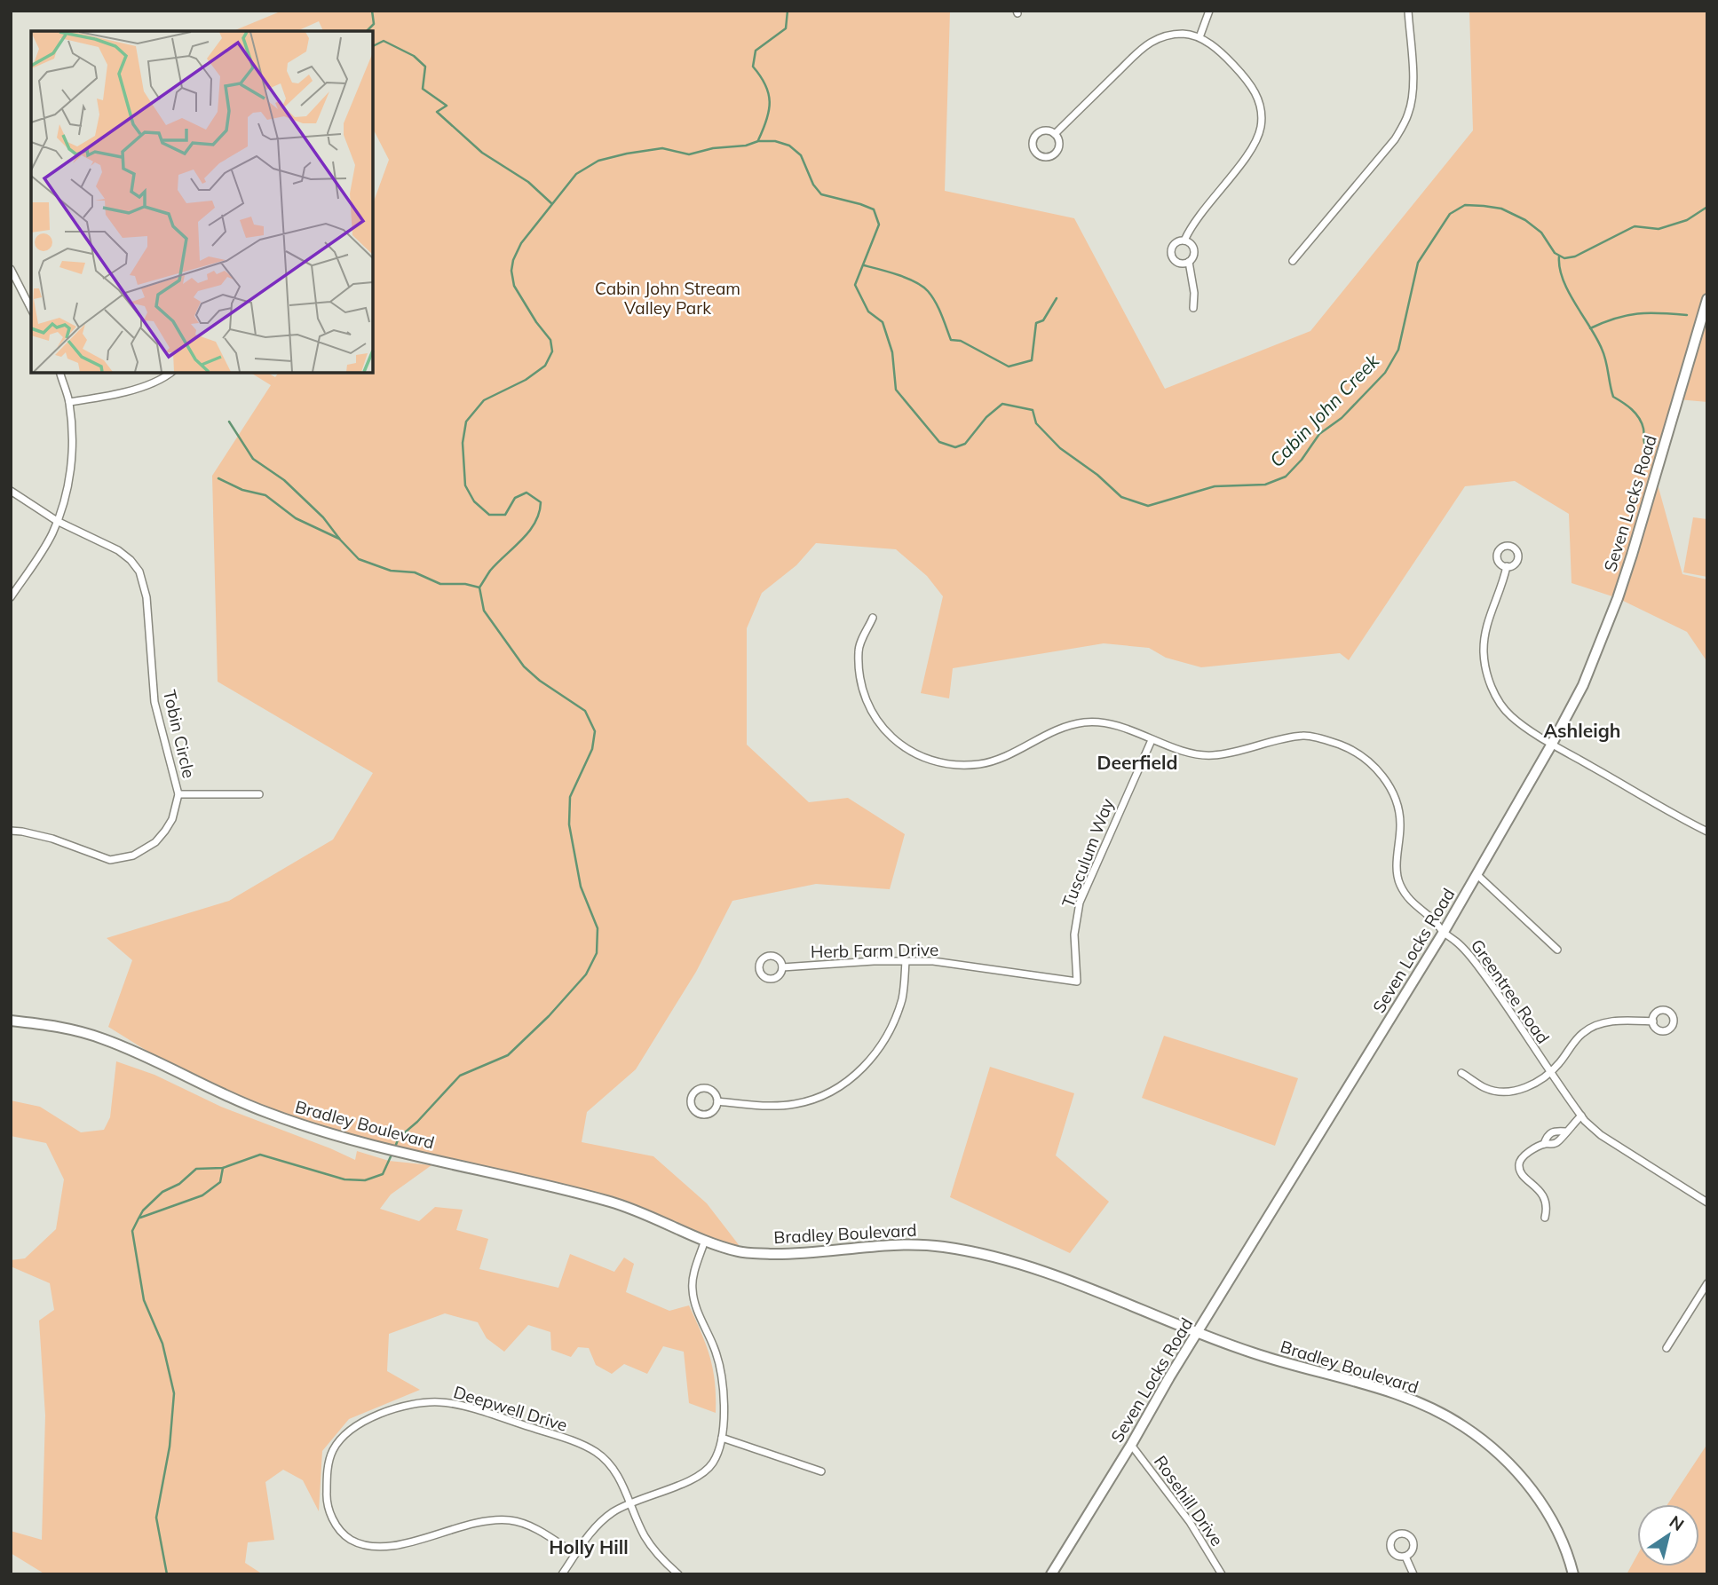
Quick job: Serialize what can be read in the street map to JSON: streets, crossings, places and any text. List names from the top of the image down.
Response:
{
  "streets": {
    "main road": ["Seven Locks Road", "Bradley Boulevard"],
    "street": [
      "Tobin Circle",
      "Tusculum Way",
      "Herb Farm Drive",
      "Greentree Road",
      "Deepwell Drive",
      "Rosehill Drive"
    ]
  },
  "crossings": [
    ["Seven Locks Road", "Greentree Road"],
    ["Seven Locks Road", "Bradley Boulevard"],
    ["Seven Locks Road", "Rosehill Drive"],
    ["Tusculum Way", "Herb Farm Drive"],
    ["Tusculum Way", "Greentree Road"]
  ],
  "districts": ["Ashleigh", "Deerfield", "Holly Hill"],
  "water": ["Cabin John Creek"],
  "parks": ["Cabin John Stream Valley Park"],
  "north": "top right"
}
